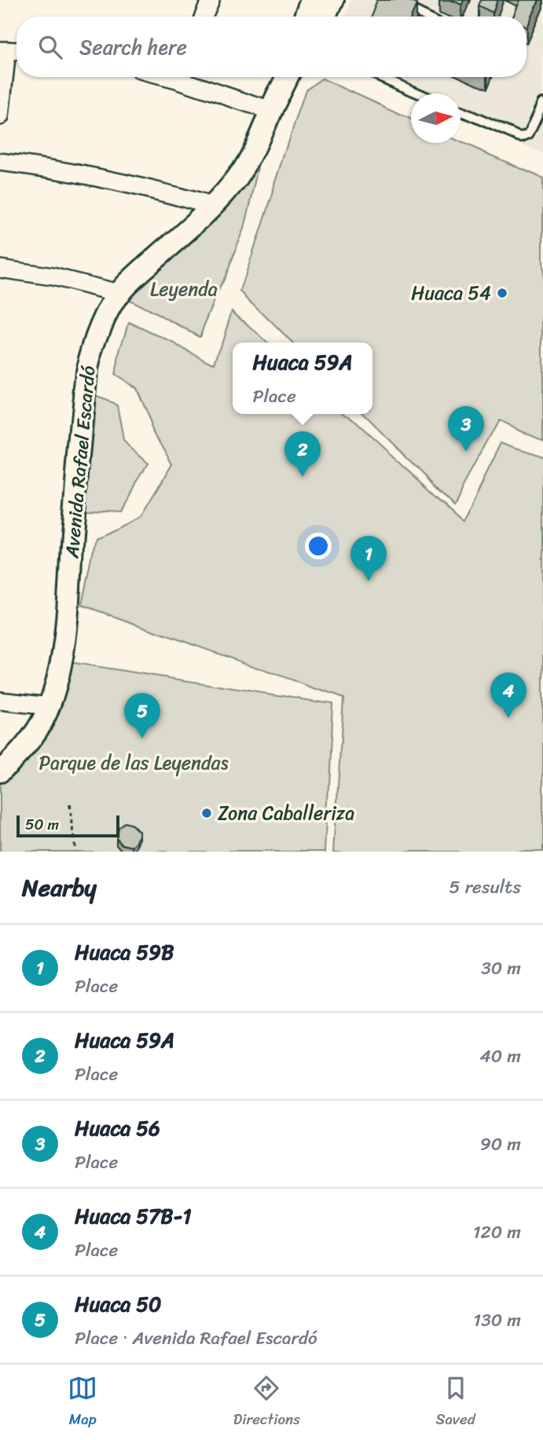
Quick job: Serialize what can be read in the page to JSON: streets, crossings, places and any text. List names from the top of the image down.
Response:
{
  "streets": {
    "street": ["Avenida Rafael Escardó"]
  },
  "parks": ["Leyenda", "Parque de las Leyendas"],
  "places": ["Huaca 54", "Zona Caballeriza"],
  "scale_bar": "50 m",
  "north": "right",
  "page": {
    "search": "Search here",
    "popup": ["Huaca 59A", "Place"],
    "pins": [
      "3",
      "2",
      "1",
      "4",
      "5"
    ],
    "scale": "50 m",
    "heading": ["Nearby", "5 results"],
    "list": [
      {
        "mark": "1",
        "name": "Huaca 59B",
        "note": "Place",
        "value": "30 m"
      },
      {
        "mark": "2",
        "name": "Huaca 59A",
        "note": "Place",
        "value": "40 m"
      },
      {
        "mark": "3",
        "name": "Huaca 56",
        "note": "Place",
        "value": "90 m"
      },
      {
        "mark": "4",
        "name": "Huaca 57B-1",
        "note": "Place",
        "value": "120 m"
      },
      {
        "mark": "5",
        "name": "Huaca 50",
        "note": "Place · Avenida Rafael Escardó",
        "value": "130 m"
      }
    ],
    "nav": ["Map", "Directions", "Saved"]
  }
}
